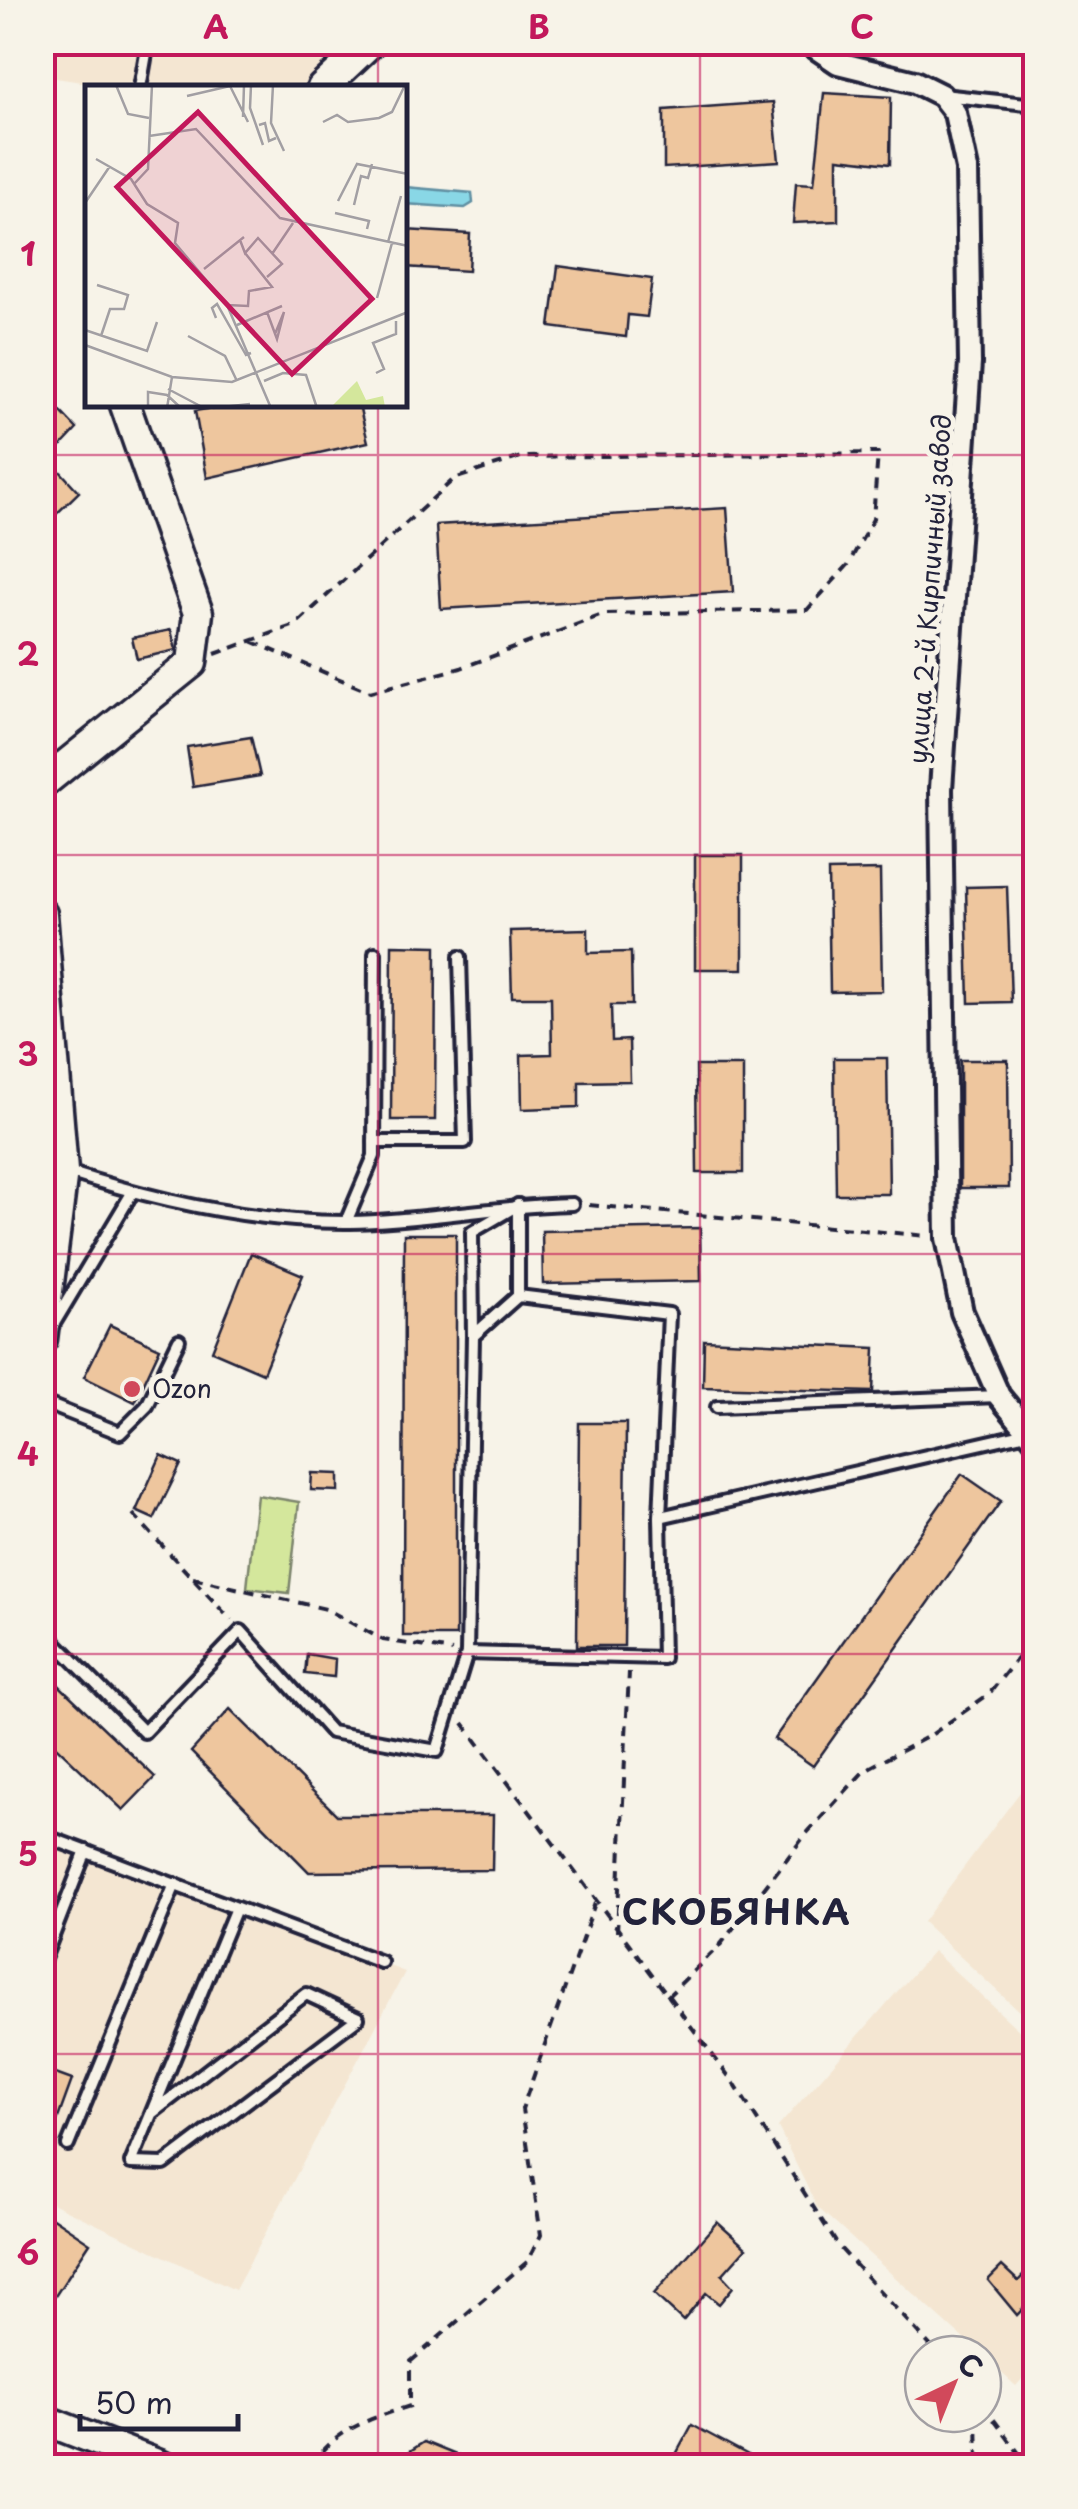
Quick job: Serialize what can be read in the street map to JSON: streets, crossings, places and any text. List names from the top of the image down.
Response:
{
  "streets": {
    "street": ["улица 2-й Кирпичный завод"]
  },
  "districts": ["СКОБЯНКА"],
  "places": ["Ozon"],
  "scale_bar": "50 m",
  "north": "top right",
  "grid": {
    "columns": ["A", "B", "C"],
    "rows": [
      "1",
      "2",
      "3",
      "4",
      "5",
      "6"
    ]
  }
}
